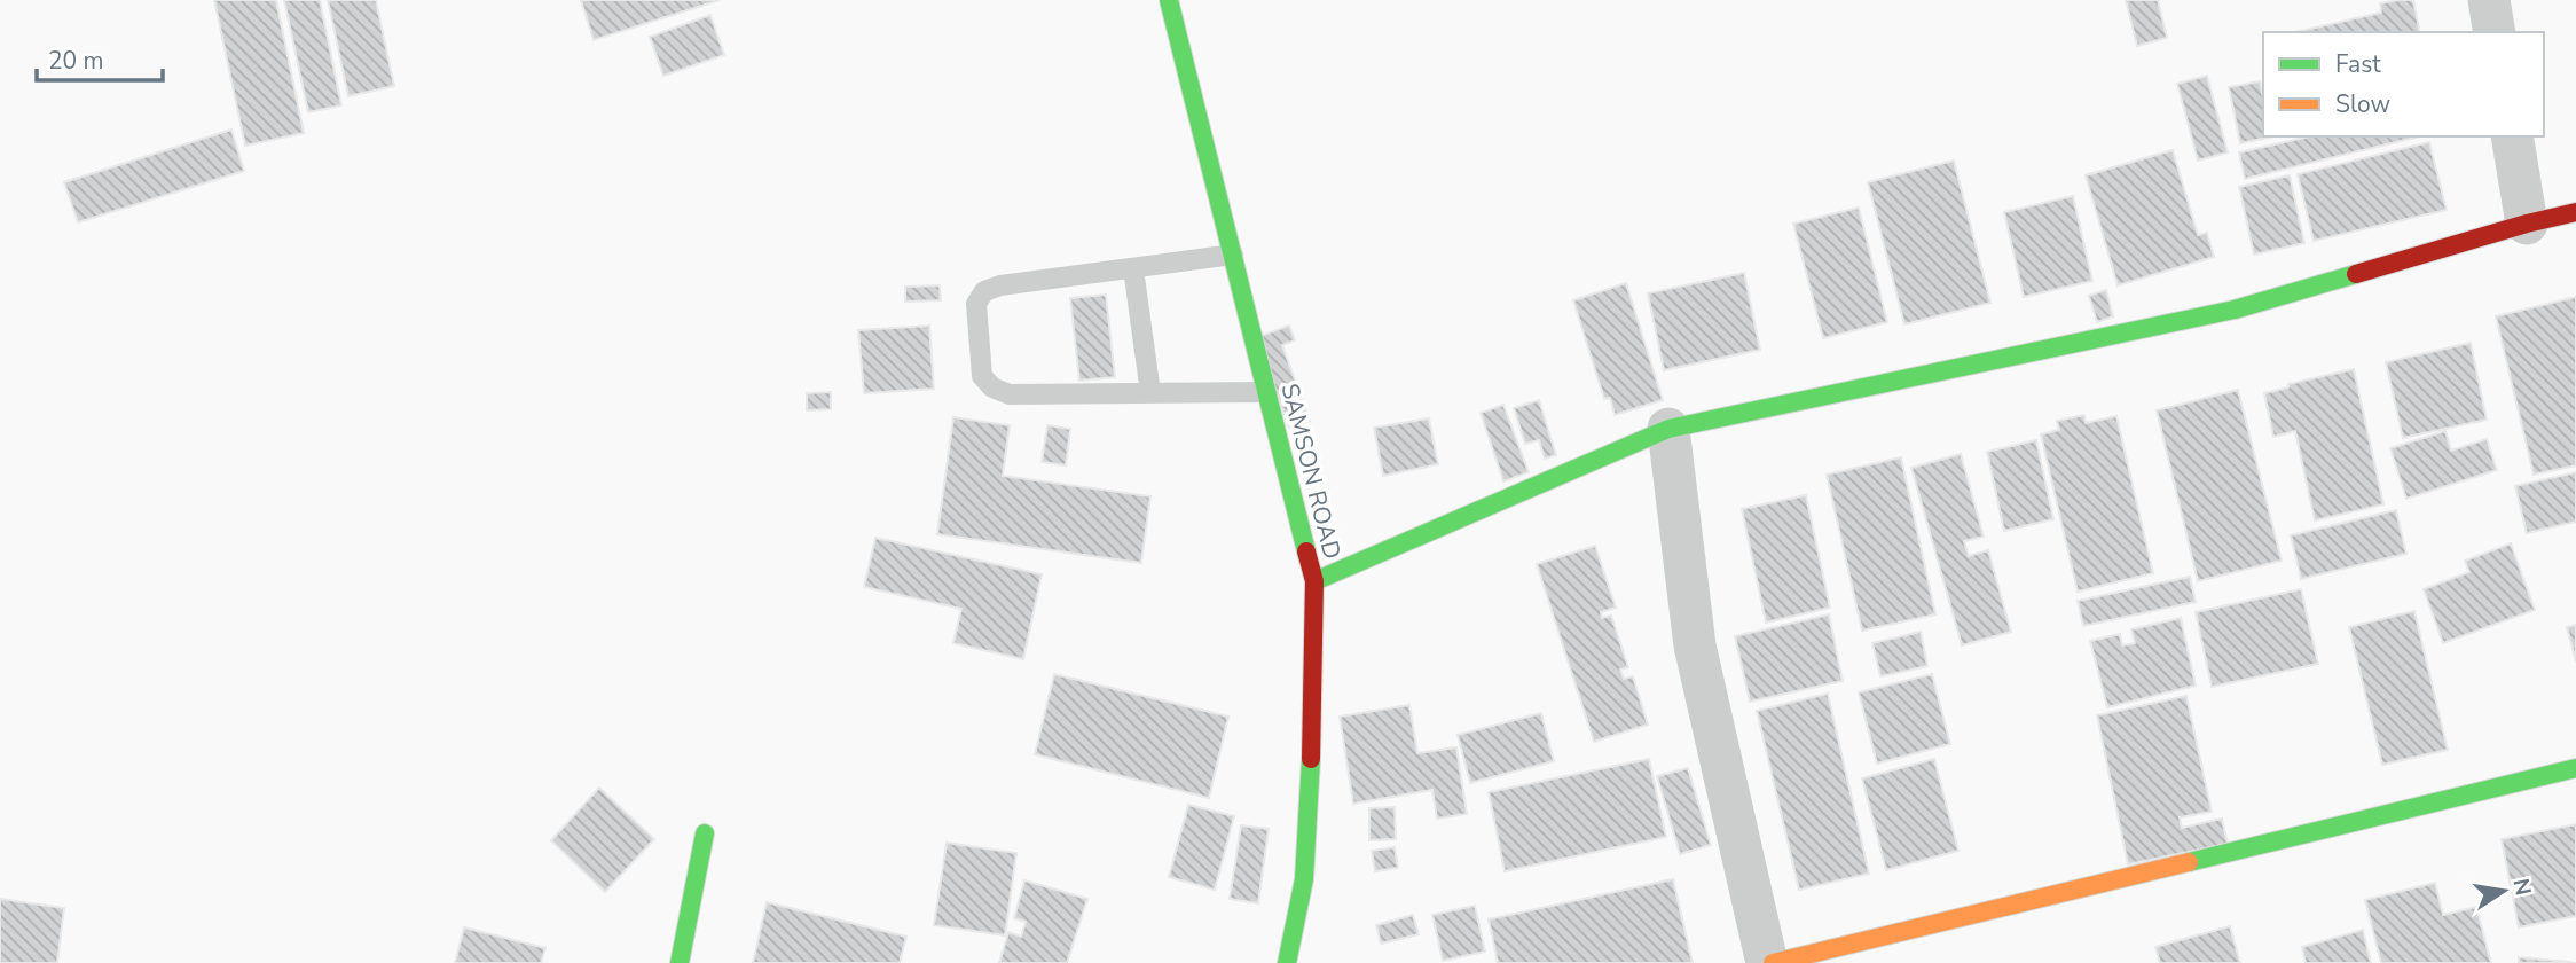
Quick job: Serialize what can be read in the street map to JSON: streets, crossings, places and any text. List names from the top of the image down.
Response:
{
  "streets": {
    "street": ["SAMSON ROAD"]
  },
  "legend": ["Fast", "Slow"],
  "scale_bar": "20 m",
  "north": "right"
}
